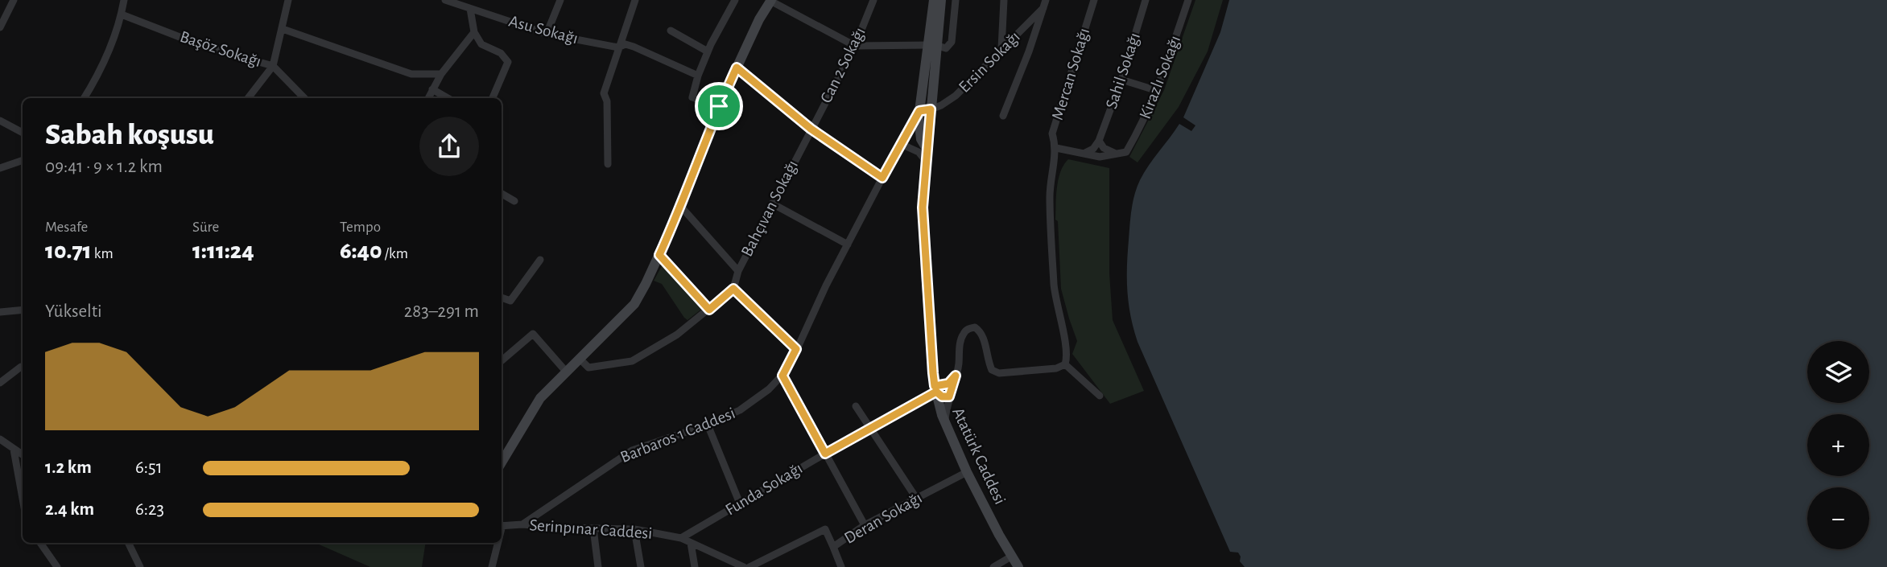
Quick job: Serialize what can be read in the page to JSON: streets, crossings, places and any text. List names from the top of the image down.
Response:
{
  "streets": {
    "main road": ["Atatürk Caddesi"],
    "street": [
      "Asu Sokağı",
      "Başöz Sokağı",
      "Ersin Sokağı",
      "Can 2 Sokağı",
      "Sahil Sokağı",
      "Mercan Sokağı",
      "Kirazlı Sokağı",
      "Bahçıvan Sokağı",
      "Barbaros 1 Caddesi",
      "Funda Sokağı",
      "Deran Sokağı",
      "Serinpınar Caddesi"
    ]
  },
  "crossings": [
    ["Ersin Sokağı", "Barbaros 1 Caddesi"],
    ["Ersin Sokağı", "Atatürk Caddesi"],
    ["Can 2 Sokağı", "Bahçıvan Sokağı"],
    ["Barbaros 1 Caddesi", "Atatürk Caddesi"],
    ["Barbaros 1 Caddesi", "Serinpınar Caddesi"],
    ["Atatürk Caddesi", "Funda Sokağı"],
    ["Atatürk Caddesi", "Deran Sokağı"],
    ["Funda Sokağı", "Serinpınar Caddesi"]
  ],
  "page": {
    "heading": ["Sabah koşusu", "09:41 · 9 × 1.2 km"],
    "stats": [
      ["Mesafe", "10.71 km"],
      ["Süre", "1:11:24"],
      ["Tempo", "6:40 /km"]
    ],
    "chart": ["Yükselti", "283–291 m"],
    "map_buttons": ["+", "−"],
    "list": [
      {
        "name": "1.2 km",
        "note": "6:51"
      },
      {
        "name": "2.4 km",
        "note": "6:23"
      }
    ]
  }
}
